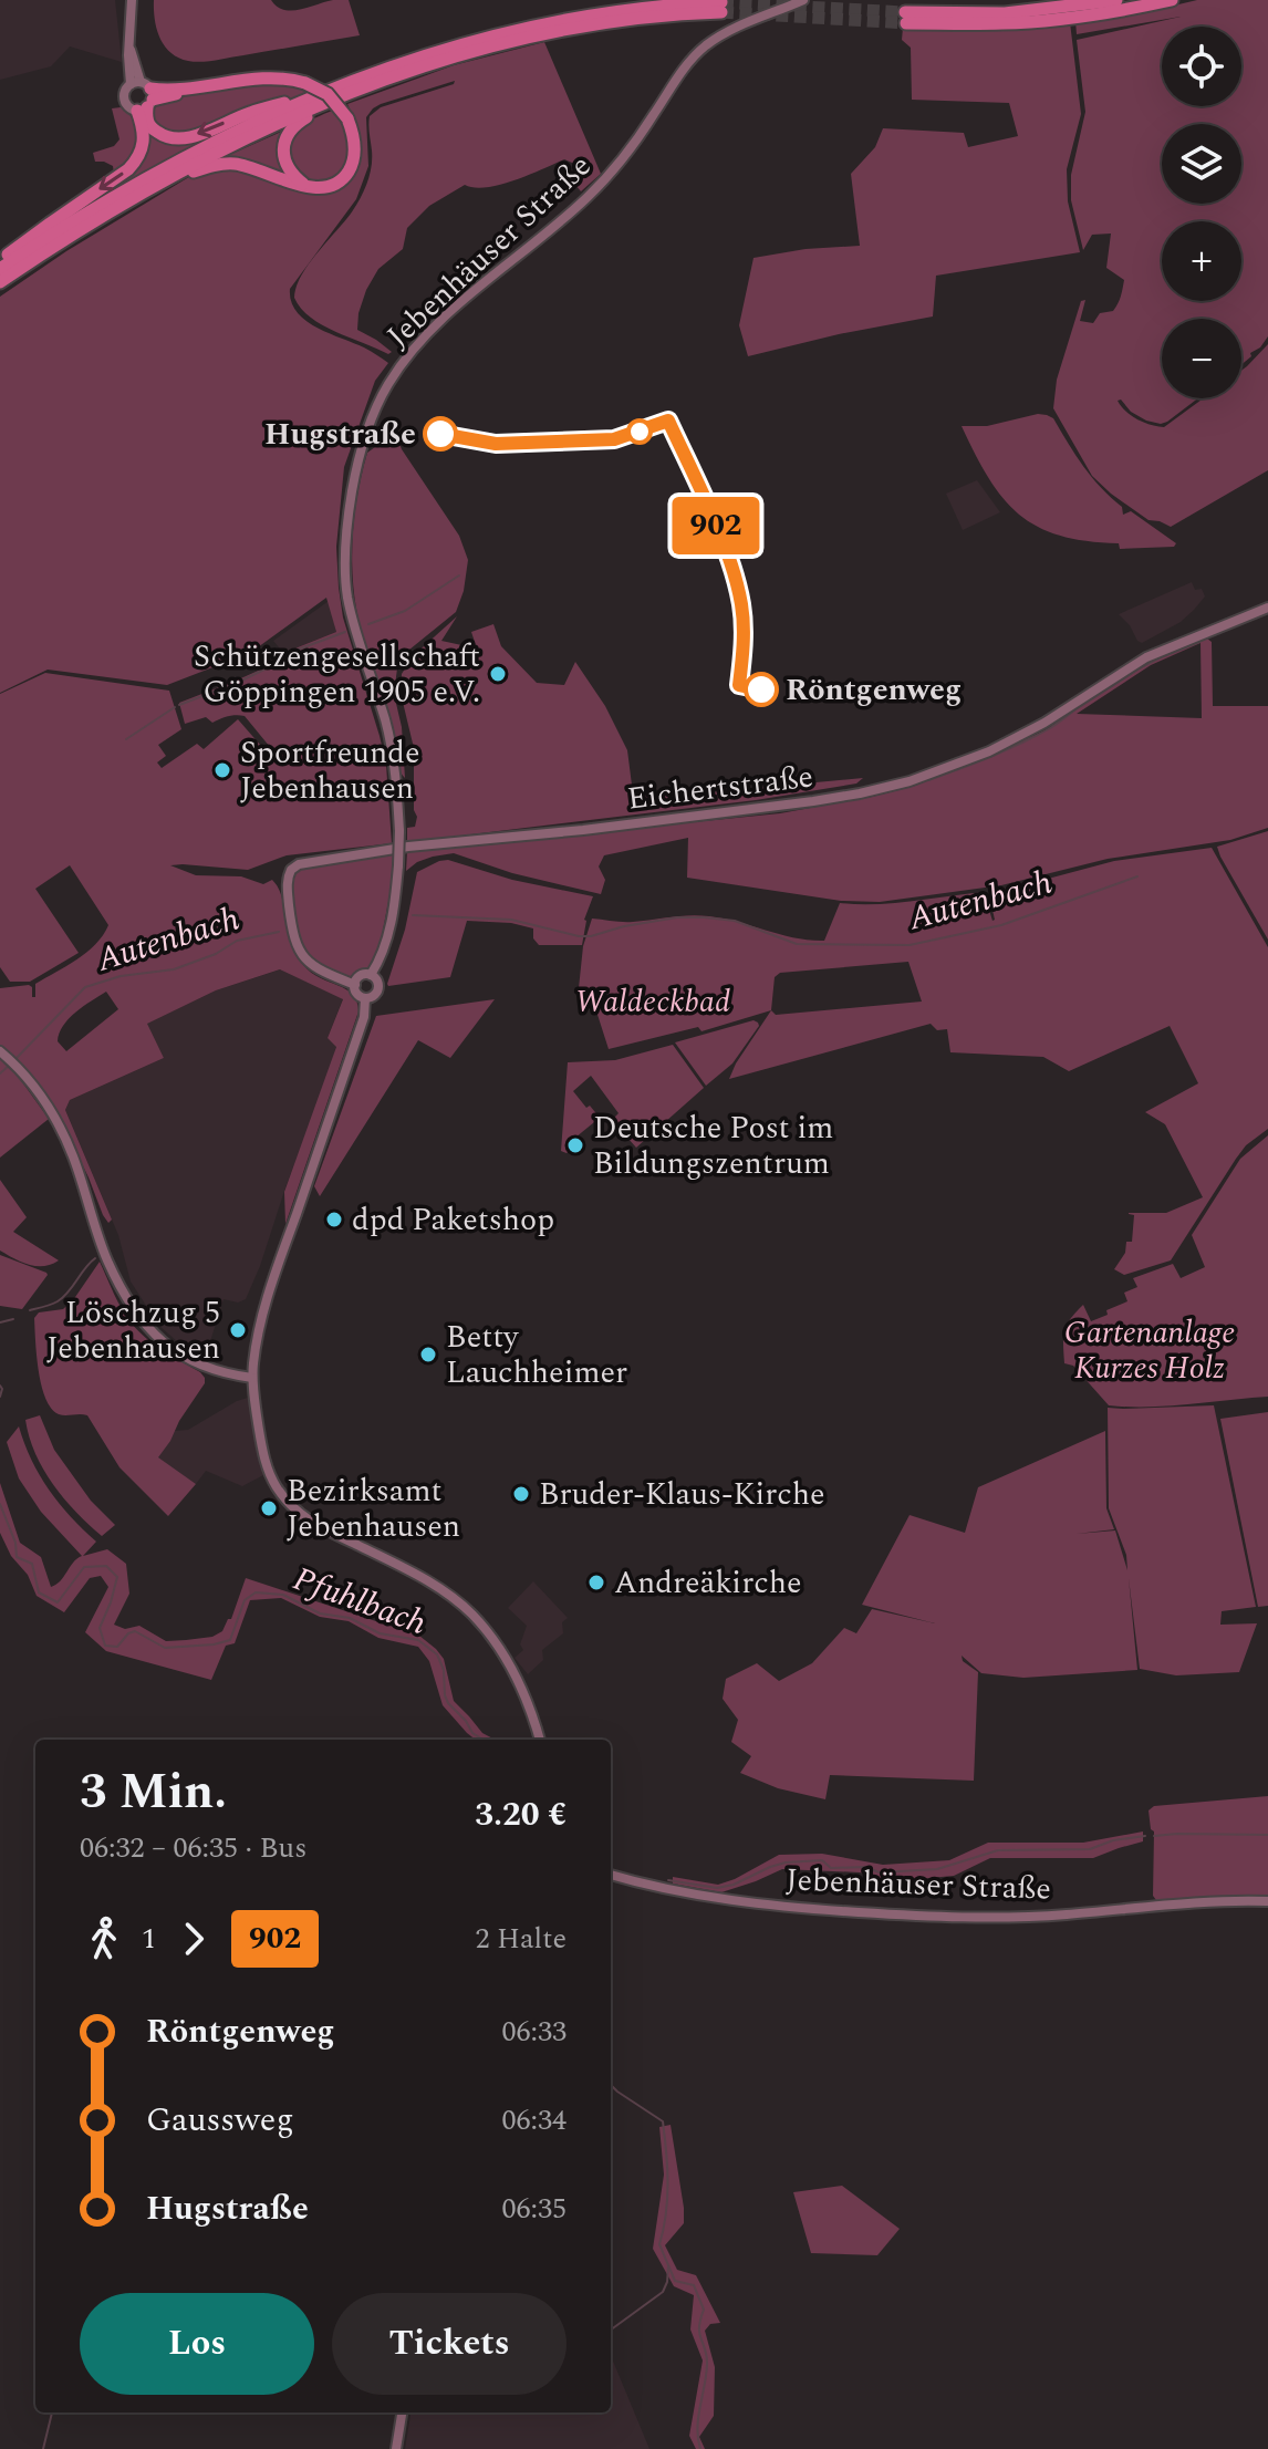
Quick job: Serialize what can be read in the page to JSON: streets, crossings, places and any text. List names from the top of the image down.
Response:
{
  "streets": {
    "street": ["Jebenhäuser Straße", "Eichertstraße"]
  },
  "crossings": [
    ["Jebenhäuser Straße", "Eichertstraße"]
  ],
  "water": ["Autenbach", "Pfuhlbach"],
  "parks": ["Waldeckbad", "Gartenanlage Kurzes Holz"],
  "places": [
    "Hugstraße",
    "Schützengesellschaft Göppingen 1905 e.V.",
    "Röntgenweg",
    "Sportfreunde Jebenhausen",
    "Deutsche Post im Bildungszentrum",
    "dpd Paketshop",
    "Löschzug 5 Jebenhausen",
    "Betty Lauchheimer",
    "Bruder-Klaus-Kirche",
    "Bezirksamt Jebenhausen",
    "Andreäkirche"
  ],
  "lines": ["bus line 902"],
  "page": {
    "on_map": "902",
    "map_buttons": ["+", "−"],
    "heading": ["3 Min.", "06:32 – 06:35 · Bus", "3.20 €"],
    "legs": ["1", "902", "2 Halte"],
    "list": [
      {
        "name": "Röntgenweg",
        "value": "06:33"
      },
      {
        "name": "Gaussweg",
        "value": "06:34"
      },
      {
        "name": "Hugstraße",
        "value": "06:35"
      }
    ],
    "buttons": ["Los", "Tickets"]
  }
}
